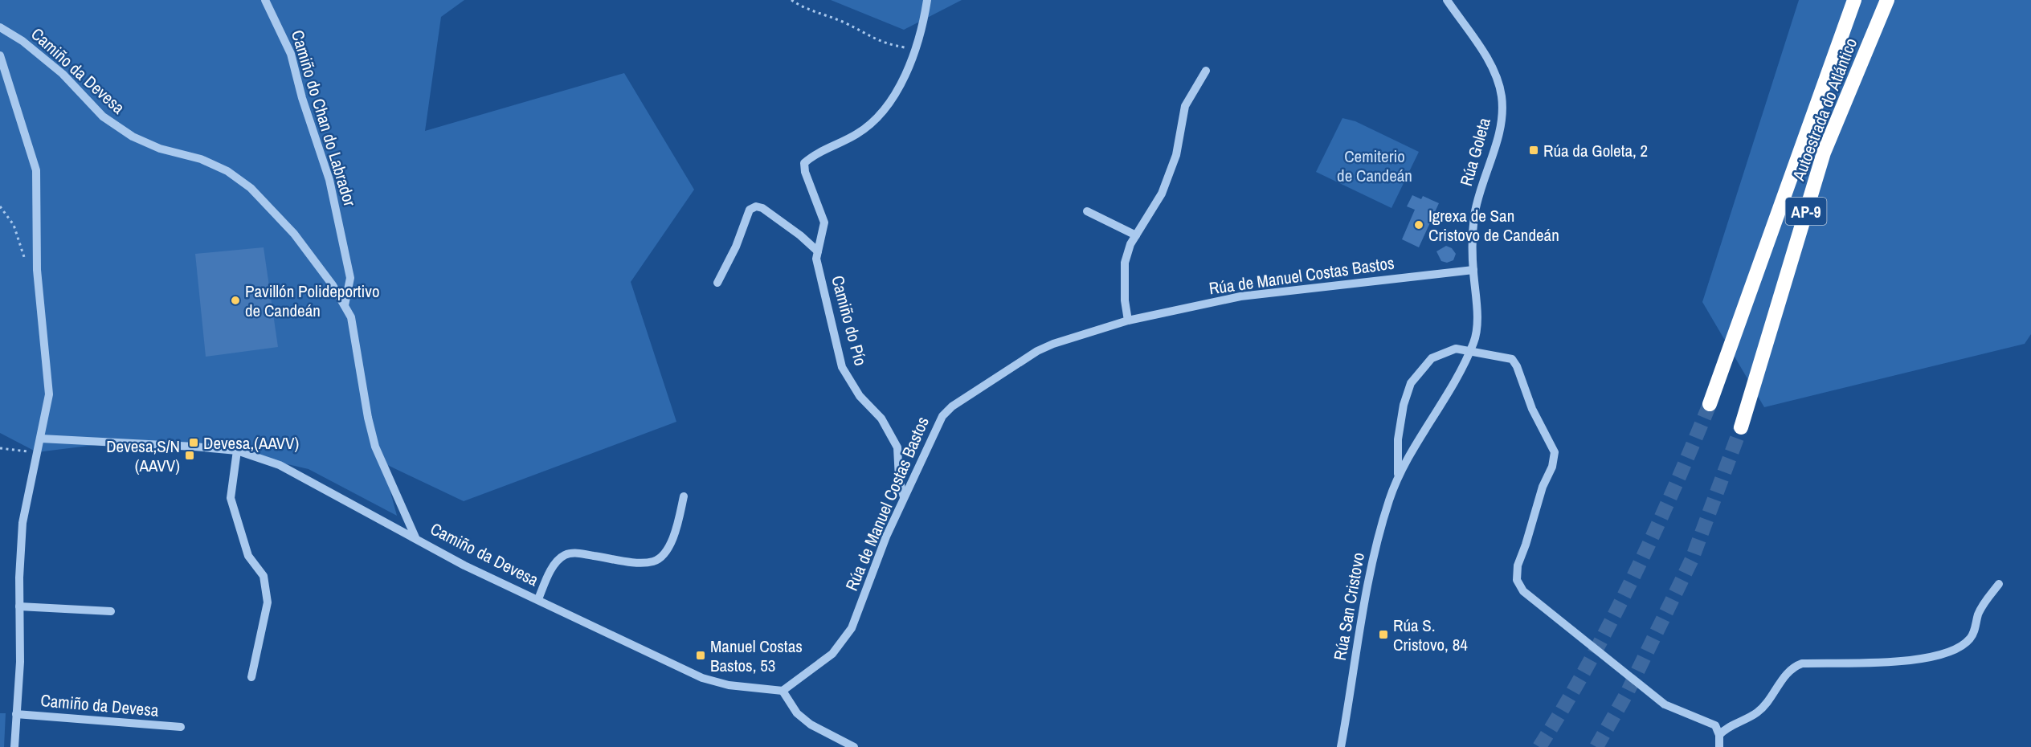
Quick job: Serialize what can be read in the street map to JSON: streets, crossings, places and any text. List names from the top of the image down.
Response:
{
  "streets": {
    "highway": ["Autoestrada do Atlántico", "AP-9"],
    "street": [
      "Camiño da Devesa",
      "Camiño do Chan do Labrador",
      "Rúa Goleta",
      "Rúa de Manuel Costas Bastos",
      "Camiño do Pío",
      "Rúa San Cristovo"
    ]
  },
  "crossings": [
    ["Camiño da Devesa", "Camiño do Chan do Labrador"],
    ["Camiño da Devesa", "Rúa de Manuel Costas Bastos"],
    ["Rúa Goleta", "Rúa de Manuel Costas Bastos"],
    ["Rúa Goleta", "Rúa San Cristovo"],
    ["Rúa de Manuel Costas Bastos", "Camiño do Pío"],
    ["Rúa de Manuel Costas Bastos", "Rúa San Cristovo"]
  ],
  "parks": ["Cemiterio de Candeán"],
  "places": {
    "transit": [
      "Rúa da Goleta, 2",
      "Devesa,(AAVV)",
      "Devesa,S/N (AAVV)",
      "Rúa S. Cristovo, 84",
      "Manuel Costas Bastos, 53"
    ],
    "other": ["Igrexa de San Cristovo de Candeán", "Pavillón Polideportivo de Candeán"]
  }
}
